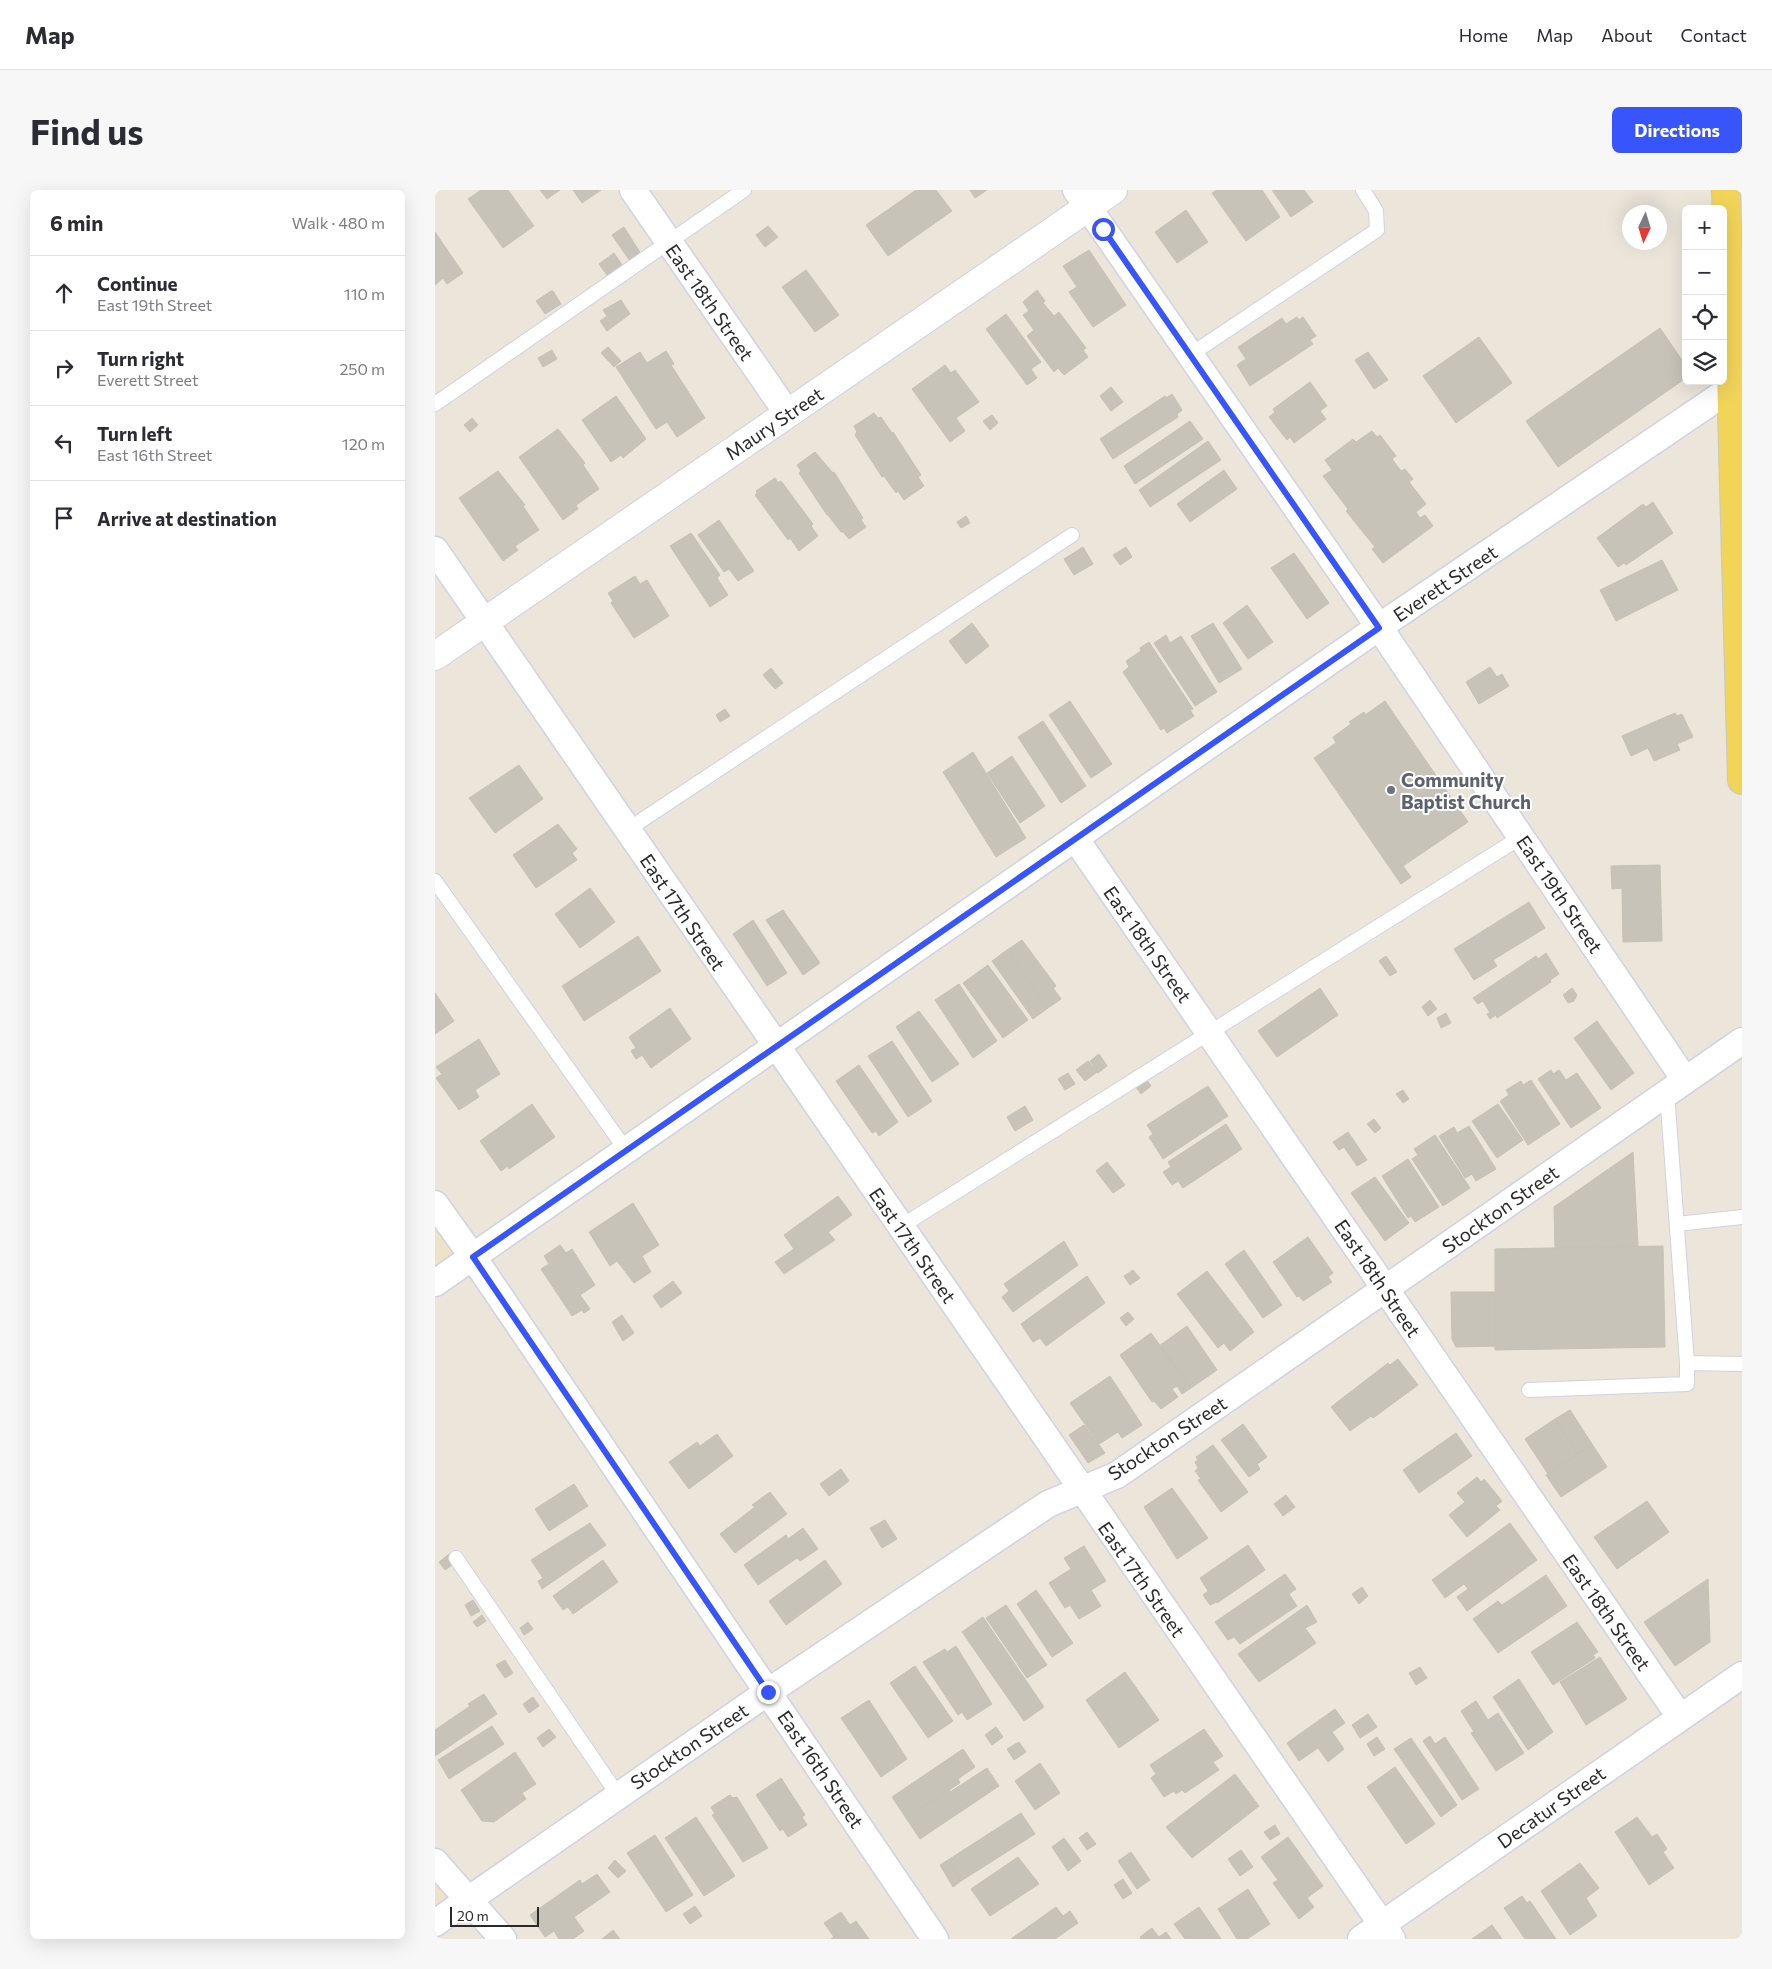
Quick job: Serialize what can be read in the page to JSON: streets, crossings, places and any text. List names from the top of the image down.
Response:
{
  "streets": {
    "street": [
      "East 18th Street",
      "Maury Street",
      "Everett Street",
      "East 19th Street",
      "East 17th Street",
      "Stockton Street",
      "East 16th Street",
      "Decatur Street"
    ]
  },
  "crossings": [
    ["East 18th Street", "Maury Street"],
    ["East 18th Street", "Everett Street"],
    ["East 18th Street", "Stockton Street"],
    ["East 18th Street", "Decatur Street"],
    ["Maury Street", "East 19th Street"],
    ["Maury Street", "East 17th Street"],
    ["Everett Street", "East 19th Street"],
    ["Everett Street", "East 17th Street"],
    ["Everett Street", "East 16th Street"],
    ["East 19th Street", "Stockton Street"],
    ["East 17th Street", "Stockton Street"],
    ["East 17th Street", "Decatur Street"],
    ["Stockton Street", "East 16th Street"]
  ],
  "places": ["Community Baptist Church"],
  "scale_bar": "20 m",
  "north": "bottom",
  "page": {
    "header": "Map",
    "nav": [
      "Home",
      "Map",
      "About",
      "Contact"
    ],
    "buttons": "Directions",
    "title": "Find us",
    "heading": ["6 min", "Walk · 480 m"],
    "map_buttons": ["+", "−"],
    "list": [
      ["Continue", "East 19th Street", "110 m"],
      ["Turn right", "Everett Street", "250 m"],
      ["Turn left", "East 16th Street", "120 m"],
      "Arrive at destination"
    ],
    "scale": "20 m"
  }
}
